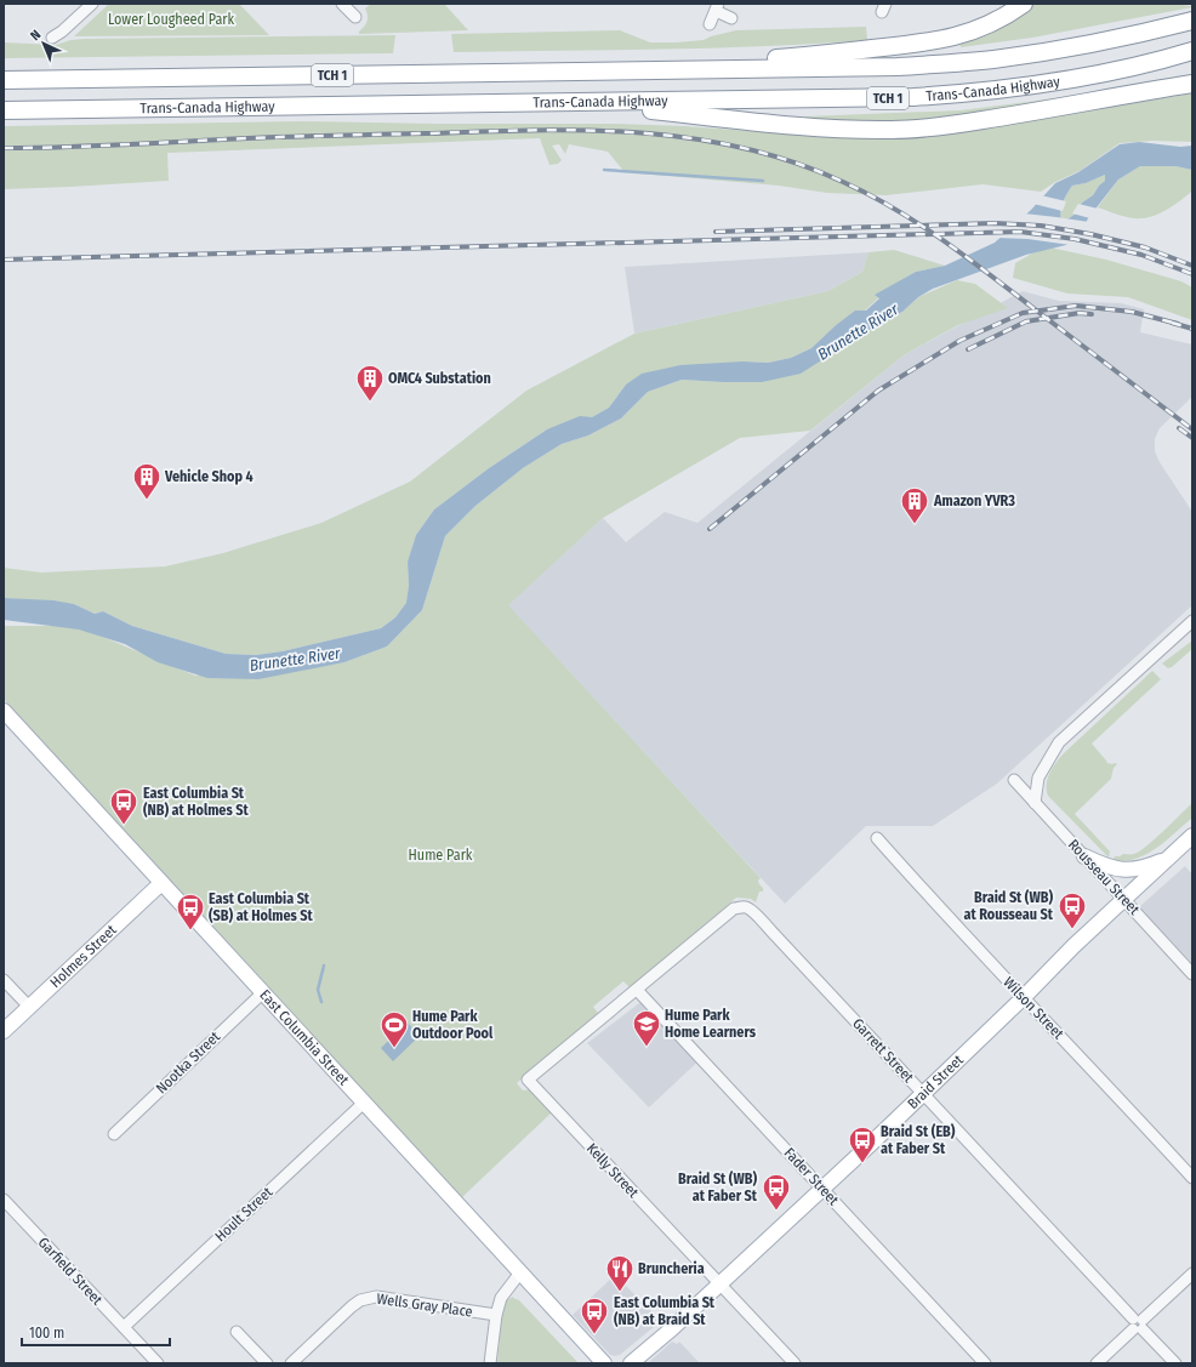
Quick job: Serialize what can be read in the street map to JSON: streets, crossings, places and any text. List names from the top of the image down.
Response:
{
  "streets": {
    "highway": ["TCH 1", "Trans-Canada Highway"],
    "main road": ["Holmes Street", "East Columbia Street", "Braid Street"],
    "street": [
      "Rousseau Street",
      "Wilson Street",
      "Garrett Street",
      "Nootka Street",
      "Kelly Street",
      "Fader Street",
      "Hoult Street",
      "Garfield Street",
      "Wells Gray Place"
    ]
  },
  "crossings": [
    ["Rousseau Street", "Braid Street"],
    ["Holmes Street", "East Columbia Street"],
    ["Wilson Street", "Braid Street"],
    ["East Columbia Street", "Nootka Street"],
    ["East Columbia Street", "Hoult Street"],
    ["Garrett Street", "Braid Street"],
    ["Garrett Street", "Kelly Street"],
    ["Garrett Street", "Fader Street"],
    ["Braid Street", "Kelly Street"],
    ["Braid Street", "Fader Street"],
    ["Kelly Street", "Fader Street"],
    ["Hoult Street", "Garfield Street"]
  ],
  "water": ["Brunette River"],
  "parks": ["Lower Lougheed Park", "Hume Park"],
  "places": {
    "building": ["OMC4 Substation", "Vehicle Shop 4", "Amazon YVR3"],
    "bus stop": [
      "East Columbia St (NB) at Holmes St",
      "Braid St (WB) at Rousseau St",
      "East Columbia St (SB) at Holmes St",
      "Braid St (EB) at Faber St",
      "Braid St (WB) at Faber St",
      "East Columbia St (NB) at Braid St"
    ],
    "school or university": ["Hume Park Home Learners"],
    "sports": ["Hume Park Outdoor Pool"],
    "restaurant": ["Bruncheria"]
  },
  "scale_bar": "100 m",
  "north": "top left"
}
